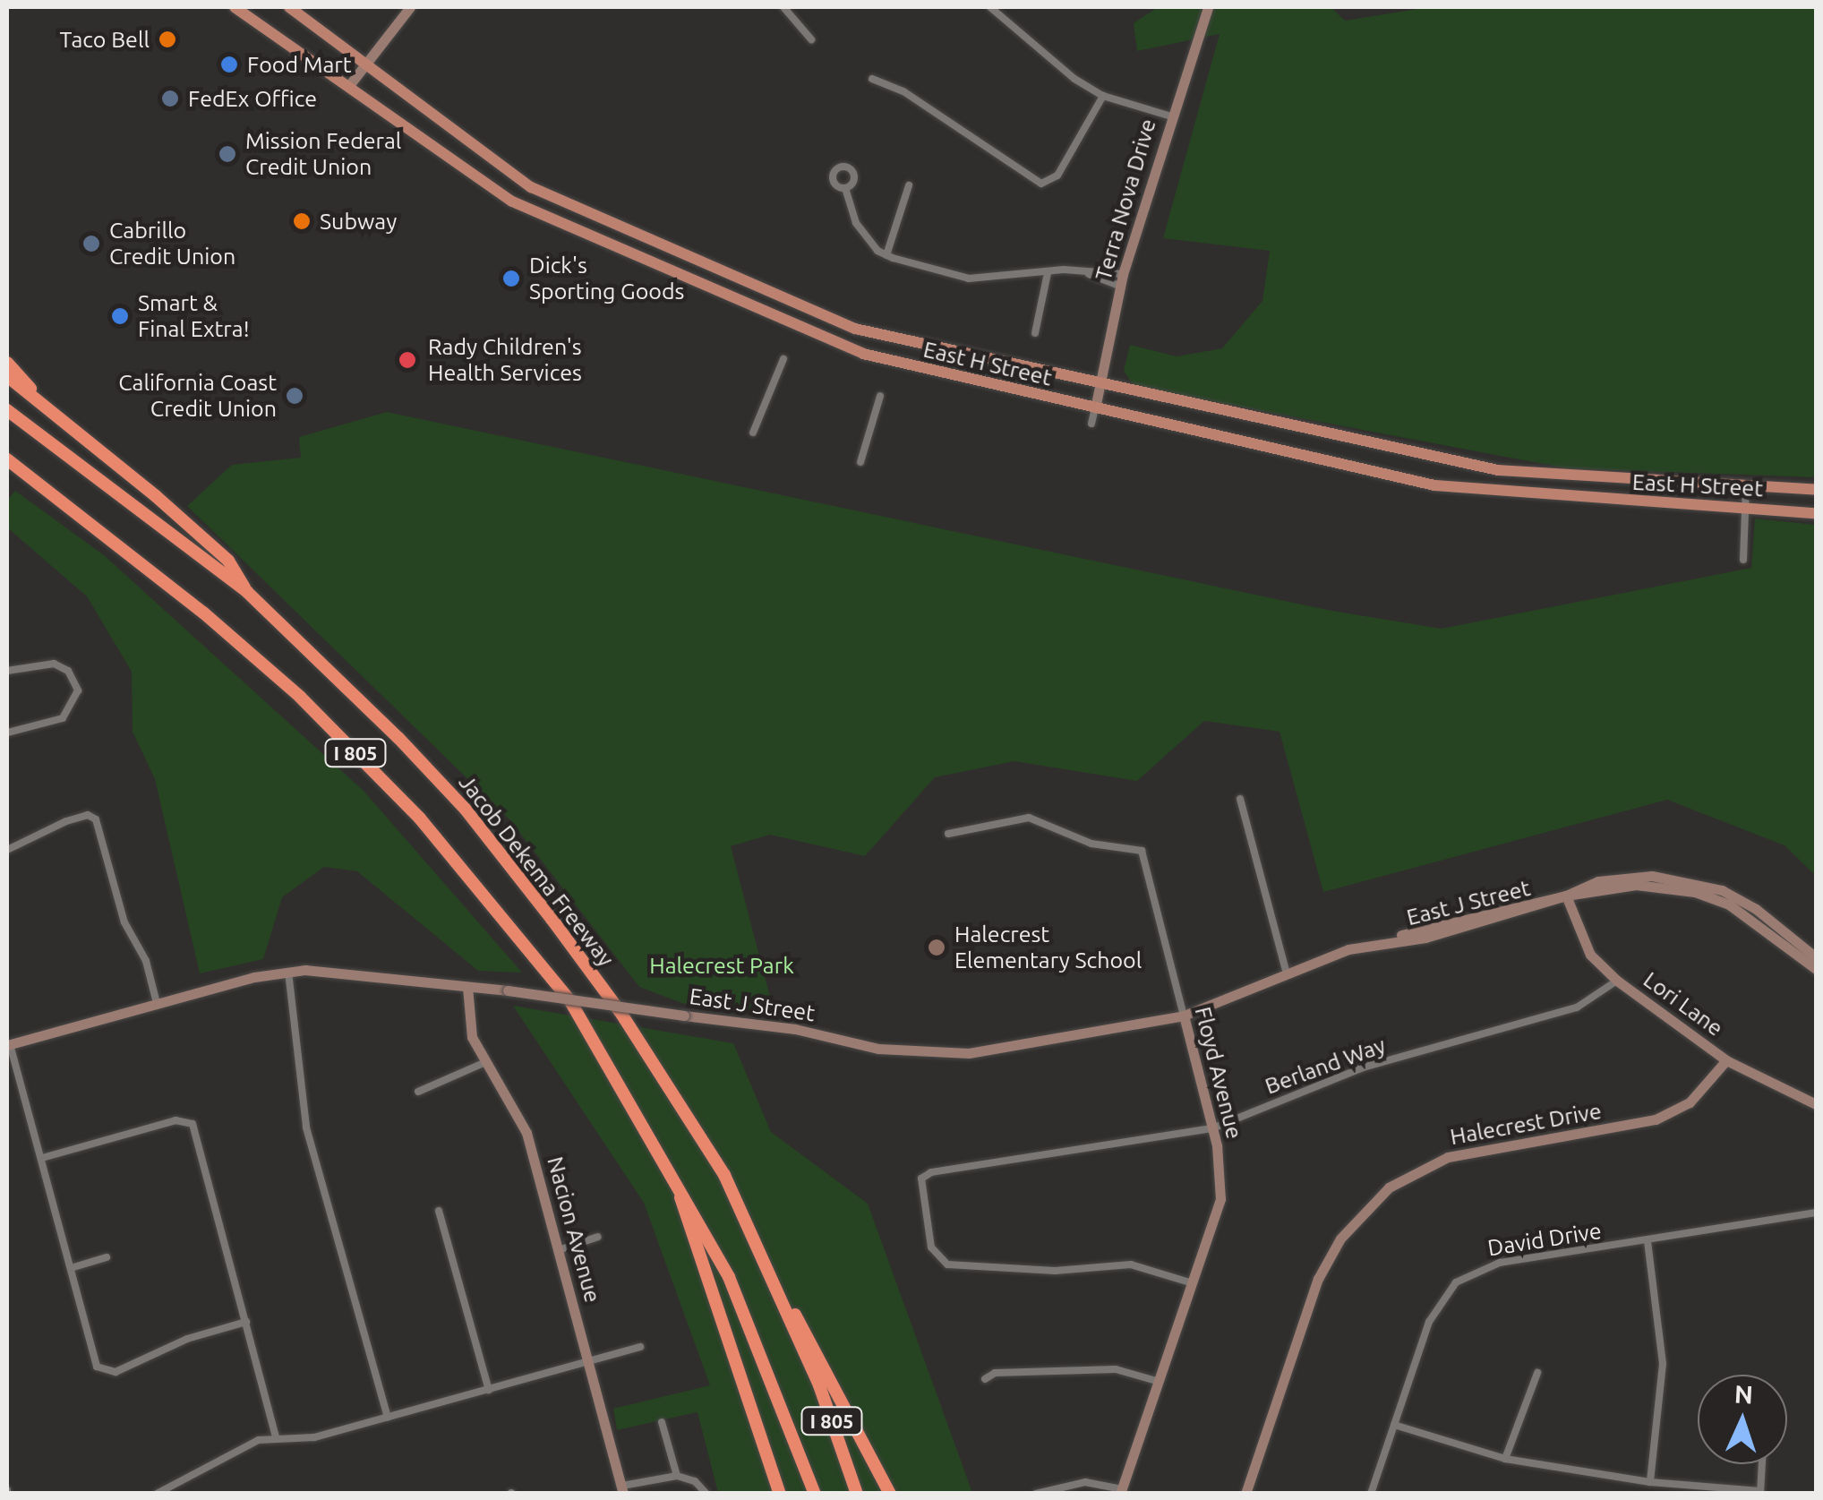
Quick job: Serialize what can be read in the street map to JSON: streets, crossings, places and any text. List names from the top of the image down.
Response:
{
  "streets": {
    "highway": ["I 805", "Jacob Dekema Freeway"],
    "main road": ["East H Street"],
    "street": [
      "Terra Nova Drive",
      "East J Street",
      "Lori Lane",
      "Berland Way",
      "Floyd Avenue",
      "Halecrest Drive",
      "Nacion Avenue",
      "David Drive"
    ]
  },
  "crossings": [
    ["Terra Nova Drive", "East H Street"],
    ["East J Street", "Lori Lane"],
    ["East J Street", "Floyd Avenue"],
    ["East J Street", "Nacion Avenue"],
    ["Lori Lane", "Berland Way"],
    ["Lori Lane", "Halecrest Drive"],
    ["Berland Way", "Floyd Avenue"]
  ],
  "parks": ["Halecrest Park"],
  "places": [
    "Taco Bell",
    "Food Mart",
    "FedEx Office",
    "Mission Federal Credit Union",
    "Subway",
    "Cabrillo Credit Union",
    "Dick's Sporting Goods",
    "Smart & Final Extra!",
    "Rady Children's Health Services",
    "California Coast Credit Union",
    "Halecrest Elementary School"
  ],
  "north": "top"
}
